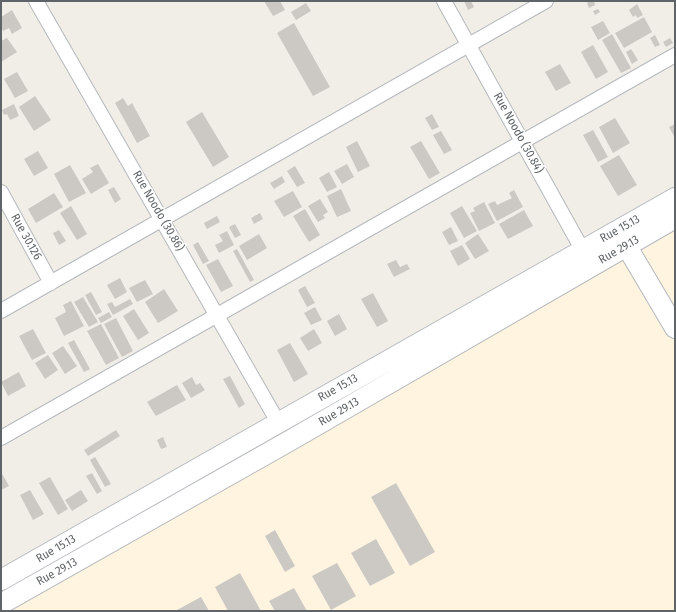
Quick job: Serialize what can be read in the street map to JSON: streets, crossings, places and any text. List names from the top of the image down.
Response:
{
  "streets": {
    "main road": ["Rue 15.13", "Rue 29.13"],
    "street": ["Rue Noodo (30.84)", "Rue Noodo (30.86)", "Rue 30.126"]
  },
  "crossings": [
    ["Rue Noodo (30.84)", "Rue 15.13"],
    ["Rue Noodo (30.84)", "Rue 29.13"],
    ["Rue Noodo (30.86)", "Rue 15.13"],
    ["Rue 15.13", "Rue 29.13"]
  ]
}
